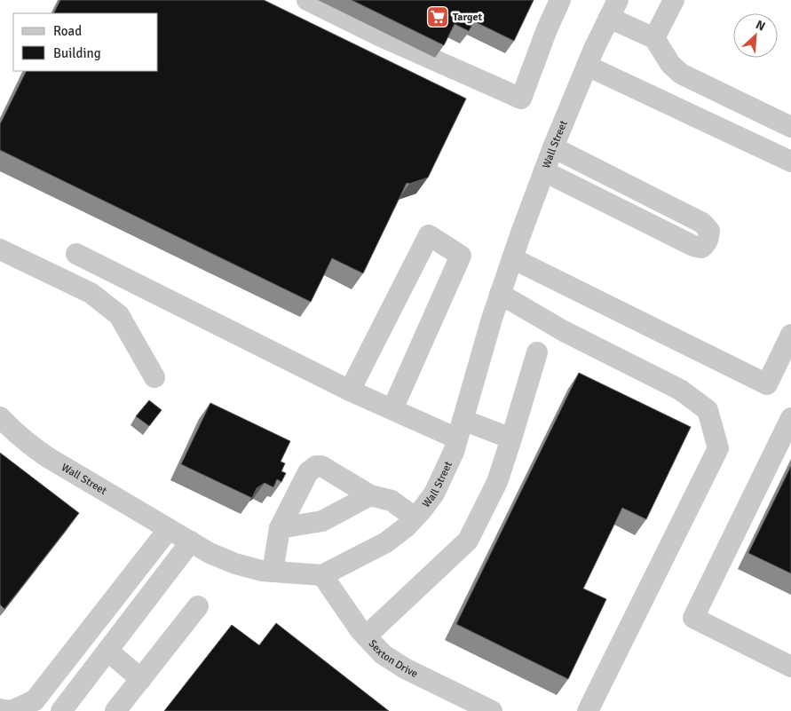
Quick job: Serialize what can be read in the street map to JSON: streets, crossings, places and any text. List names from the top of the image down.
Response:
{
  "streets": {
    "street": ["Wall Street", "Sexton Drive"]
  },
  "crossings": [
    ["Wall Street", "Sexton Drive"]
  ],
  "places": {
    "supermarket": ["Target"]
  },
  "legend": ["Road", "Building"],
  "north": "top right"
}
